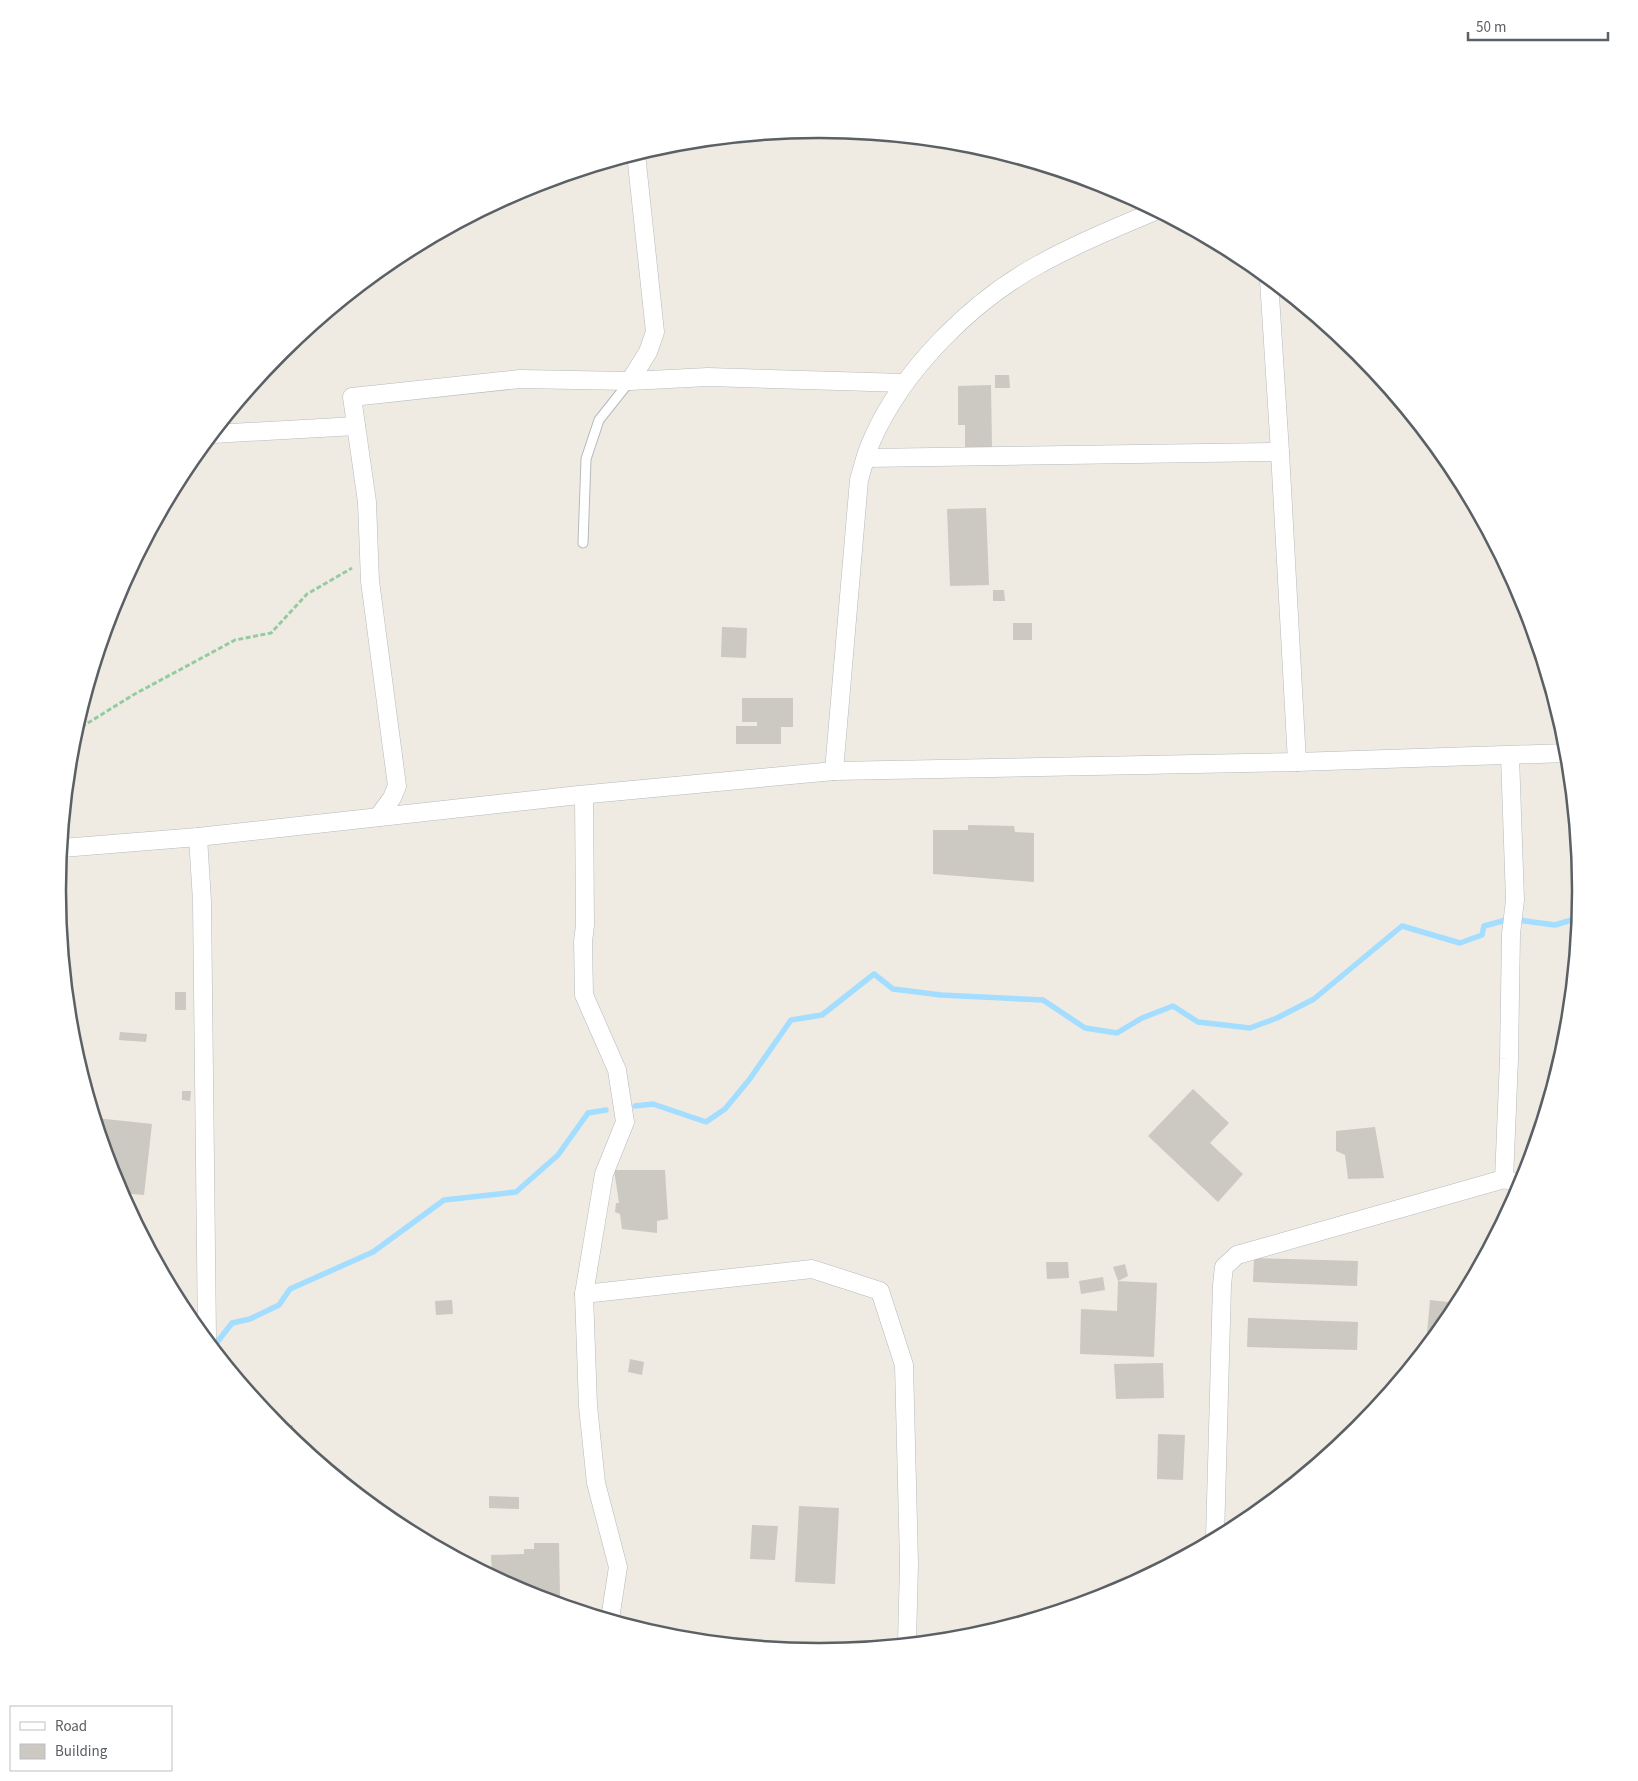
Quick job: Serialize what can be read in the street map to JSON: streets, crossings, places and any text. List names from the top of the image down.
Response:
{
  "legend": ["Road", "Building"],
  "scale_bar": "50 m"
}
